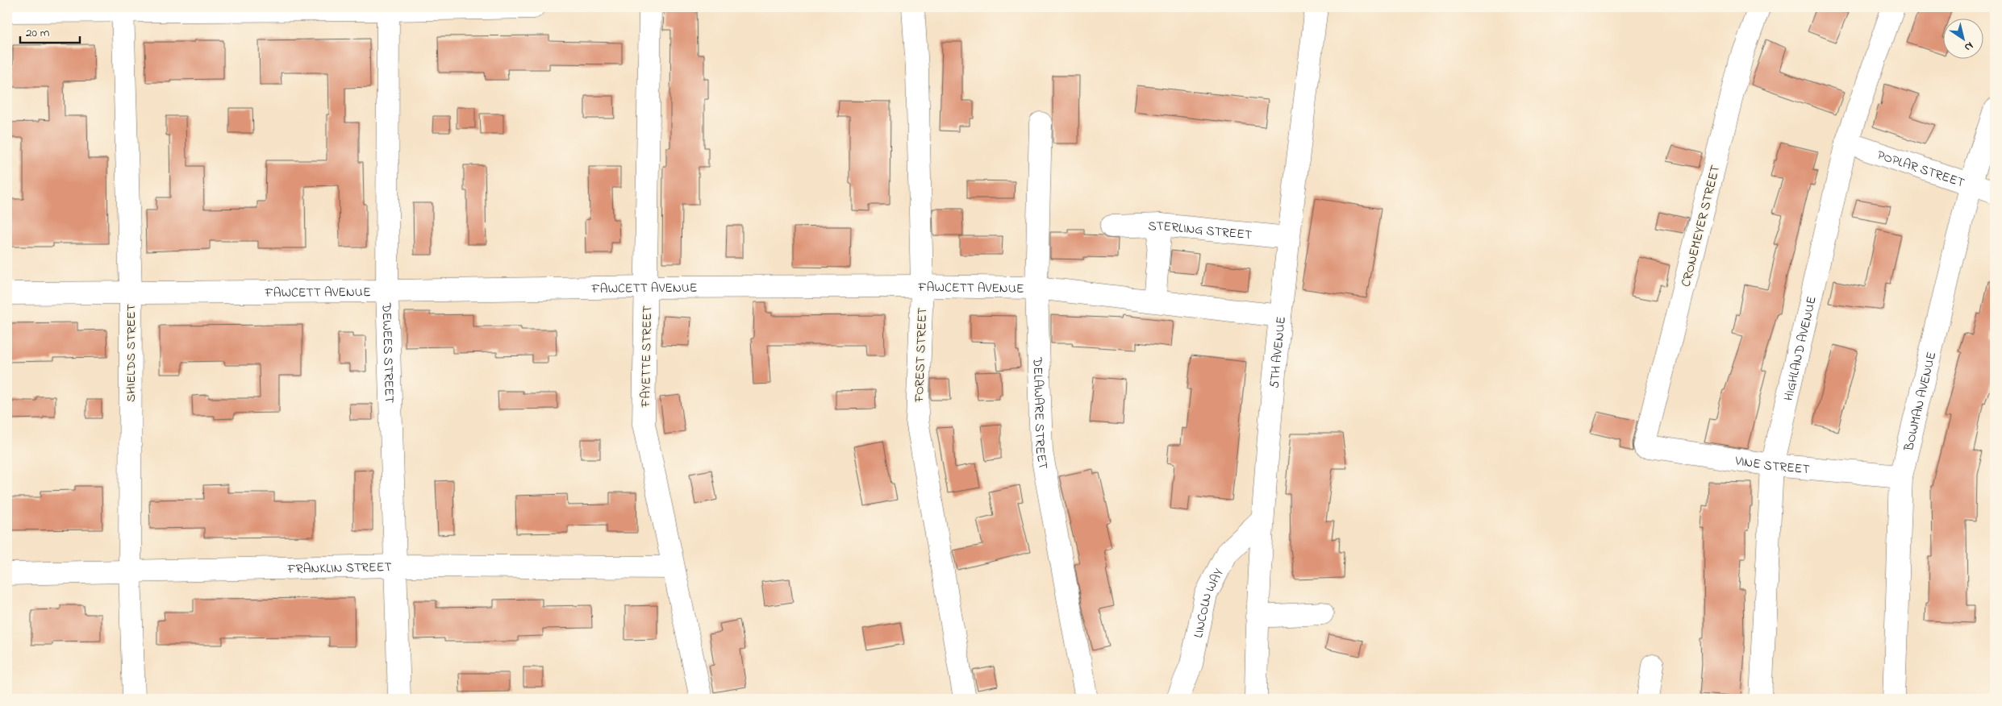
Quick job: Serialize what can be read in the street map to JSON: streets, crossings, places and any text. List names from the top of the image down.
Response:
{
  "streets": {
    "street": [
      "POPLAR STREET",
      "CRONEMEYER STREET",
      "STERLING STREET",
      "FAWCETT AVENUE",
      "HIGHLAND AVENUE",
      "5TH AVENUE",
      "SHIELDS STREET",
      "DEWEES STREET",
      "FOREST STREET",
      "FAYETTE STREET",
      "BOWMAN AVENUE",
      "DELAWARE STREET",
      "VINE STREET",
      "FRANKLIN STREET",
      "LINCOLN WAY"
    ]
  },
  "crossings": [
    ["POPLAR STREET", "HIGHLAND AVENUE"],
    ["POPLAR STREET", "BOWMAN AVENUE"],
    ["CRONEMEYER STREET", "VINE STREET"],
    ["STERLING STREET", "5TH AVENUE"],
    ["FAWCETT AVENUE", "5TH AVENUE"],
    ["FAWCETT AVENUE", "SHIELDS STREET"],
    ["FAWCETT AVENUE", "DEWEES STREET"],
    ["FAWCETT AVENUE", "FOREST STREET"],
    ["FAWCETT AVENUE", "FAYETTE STREET"],
    ["FAWCETT AVENUE", "DELAWARE STREET"],
    ["HIGHLAND AVENUE", "VINE STREET"],
    ["5TH AVENUE", "LINCOLN WAY"],
    ["SHIELDS STREET", "FRANKLIN STREET"],
    ["DEWEES STREET", "FRANKLIN STREET"],
    ["FAYETTE STREET", "FRANKLIN STREET"],
    ["BOWMAN AVENUE", "VINE STREET"]
  ],
  "scale_bar": "20 m",
  "north": "bottom right"
}
